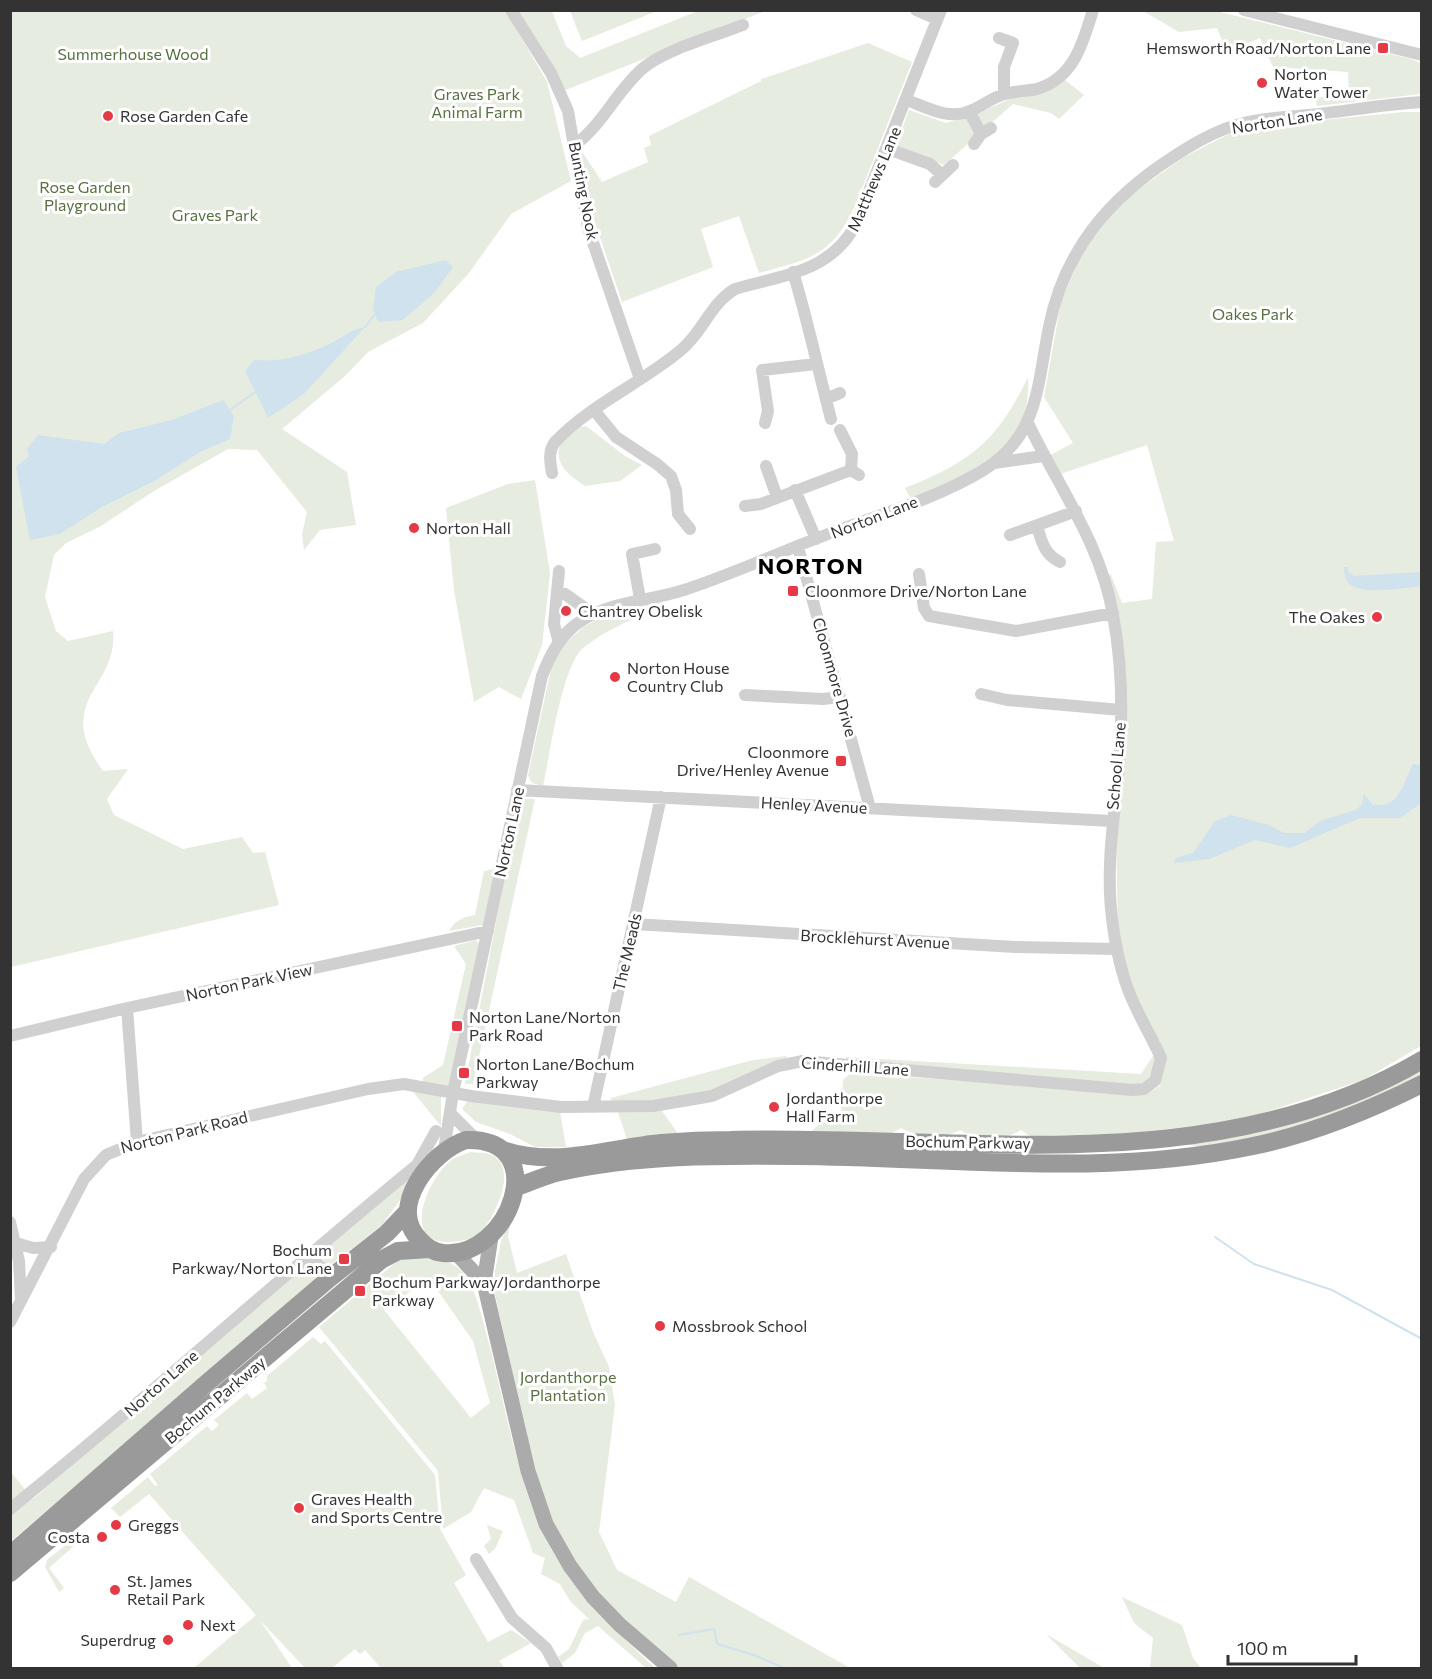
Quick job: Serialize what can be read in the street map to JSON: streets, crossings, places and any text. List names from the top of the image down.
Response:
{
  "streets": {
    "highway": ["Bochum Parkway"],
    "street": [
      "Norton Lane",
      "Matthews Lane",
      "Bunting Nook",
      "Cloonmore Drive",
      "School Lane",
      "Henley Avenue",
      "Brocklehurst Avenue",
      "The Meads",
      "Norton Park View",
      "Cinderhill Lane",
      "Norton Park Road"
    ]
  },
  "crossings": [
    ["Norton Lane", "Cloonmore Drive"],
    ["Norton Lane", "School Lane"],
    ["Norton Lane", "Henley Avenue"],
    ["Norton Lane", "Norton Park View"],
    ["Norton Lane", "Cinderhill Lane"],
    ["Norton Lane", "Norton Park Road"],
    ["Norton Lane", "Bochum Parkway"],
    ["Matthews Lane", "Bunting Nook"],
    ["Cloonmore Drive", "Henley Avenue"],
    ["School Lane", "Henley Avenue"],
    ["School Lane", "Brocklehurst Avenue"],
    ["School Lane", "Cinderhill Lane"],
    ["Henley Avenue", "The Meads"],
    ["Brocklehurst Avenue", "The Meads"],
    ["The Meads", "Cinderhill Lane"],
    ["Cinderhill Lane", "Norton Park Road"]
  ],
  "districts": ["NORTON"],
  "parks": [
    "Summerhouse Wood",
    "Graves Park Animal Farm",
    "Rose Garden Playground",
    "Graves Park",
    "Oakes Park",
    "Jordanthorpe Plantation"
  ],
  "places": {
    "transit": [
      "Hemsworth Road/Norton Lane",
      "Cloonmore Drive/Norton Lane",
      "Cloonmore Drive/Henley Avenue",
      "Norton Lane/Norton Park Road",
      "Norton Lane/Bochum Parkway",
      "Bochum Parkway/Norton Lane",
      "Bochum Parkway/Jordanthorpe Parkway"
    ],
    "other": [
      "Norton Water Tower",
      "Rose Garden Cafe",
      "Norton Hall",
      "Chantrey Obelisk",
      "The Oakes",
      "Norton House Country Club",
      "Jordanthorpe Hall Farm",
      "Mossbrook School",
      "Graves Health and Sports Centre",
      "Greggs",
      "Costa",
      "St. James Retail Park",
      "Next",
      "Superdrug"
    ]
  },
  "scale_bar": "100 m"
}
